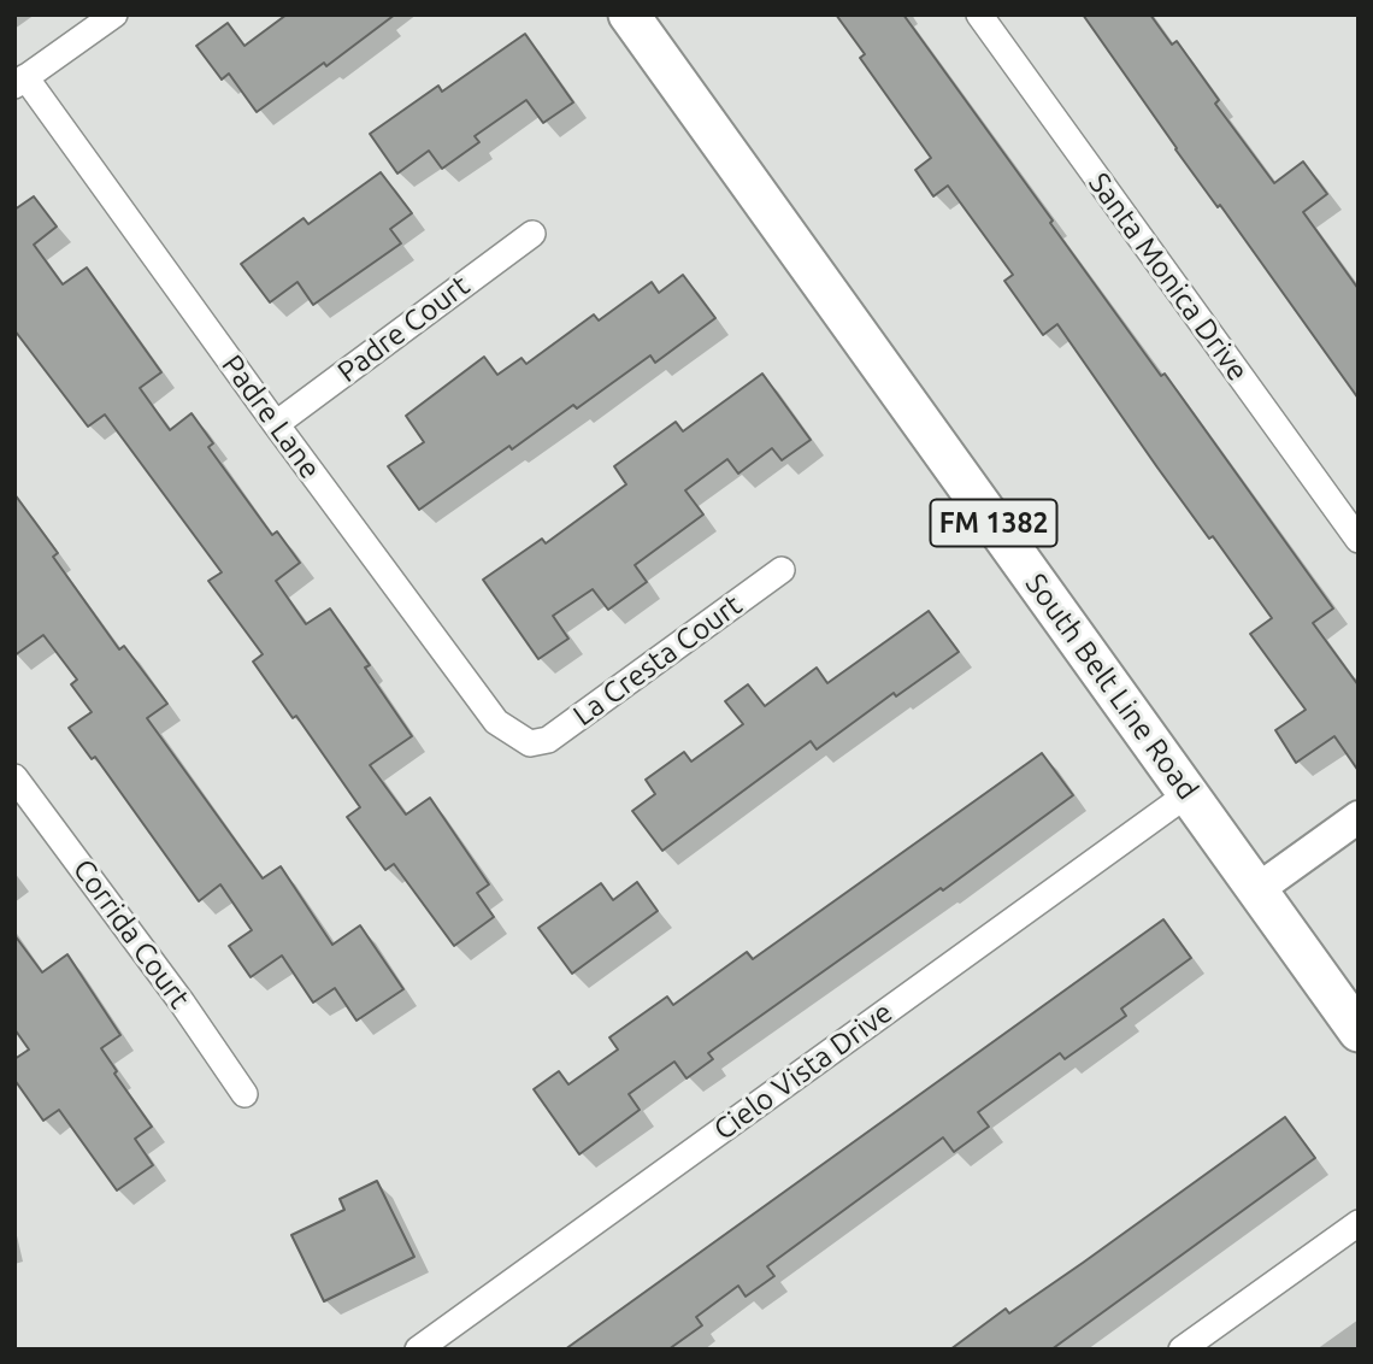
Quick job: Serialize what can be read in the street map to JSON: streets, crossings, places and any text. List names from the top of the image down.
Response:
{
  "streets": {
    "main road": ["FM 1382", "South Belt Line Road"],
    "street": [
      "Santa Monica Drive",
      "Padre Court",
      "Padre Lane",
      "La Cresta Court",
      "Corrida Court",
      "Cielo Vista Drive"
    ]
  },
  "crossings": [
    ["Padre Court", "Padre Lane"],
    ["Padre Lane", "La Cresta Court"],
    ["South Belt Line Road", "Cielo Vista Drive"]
  ]
}
